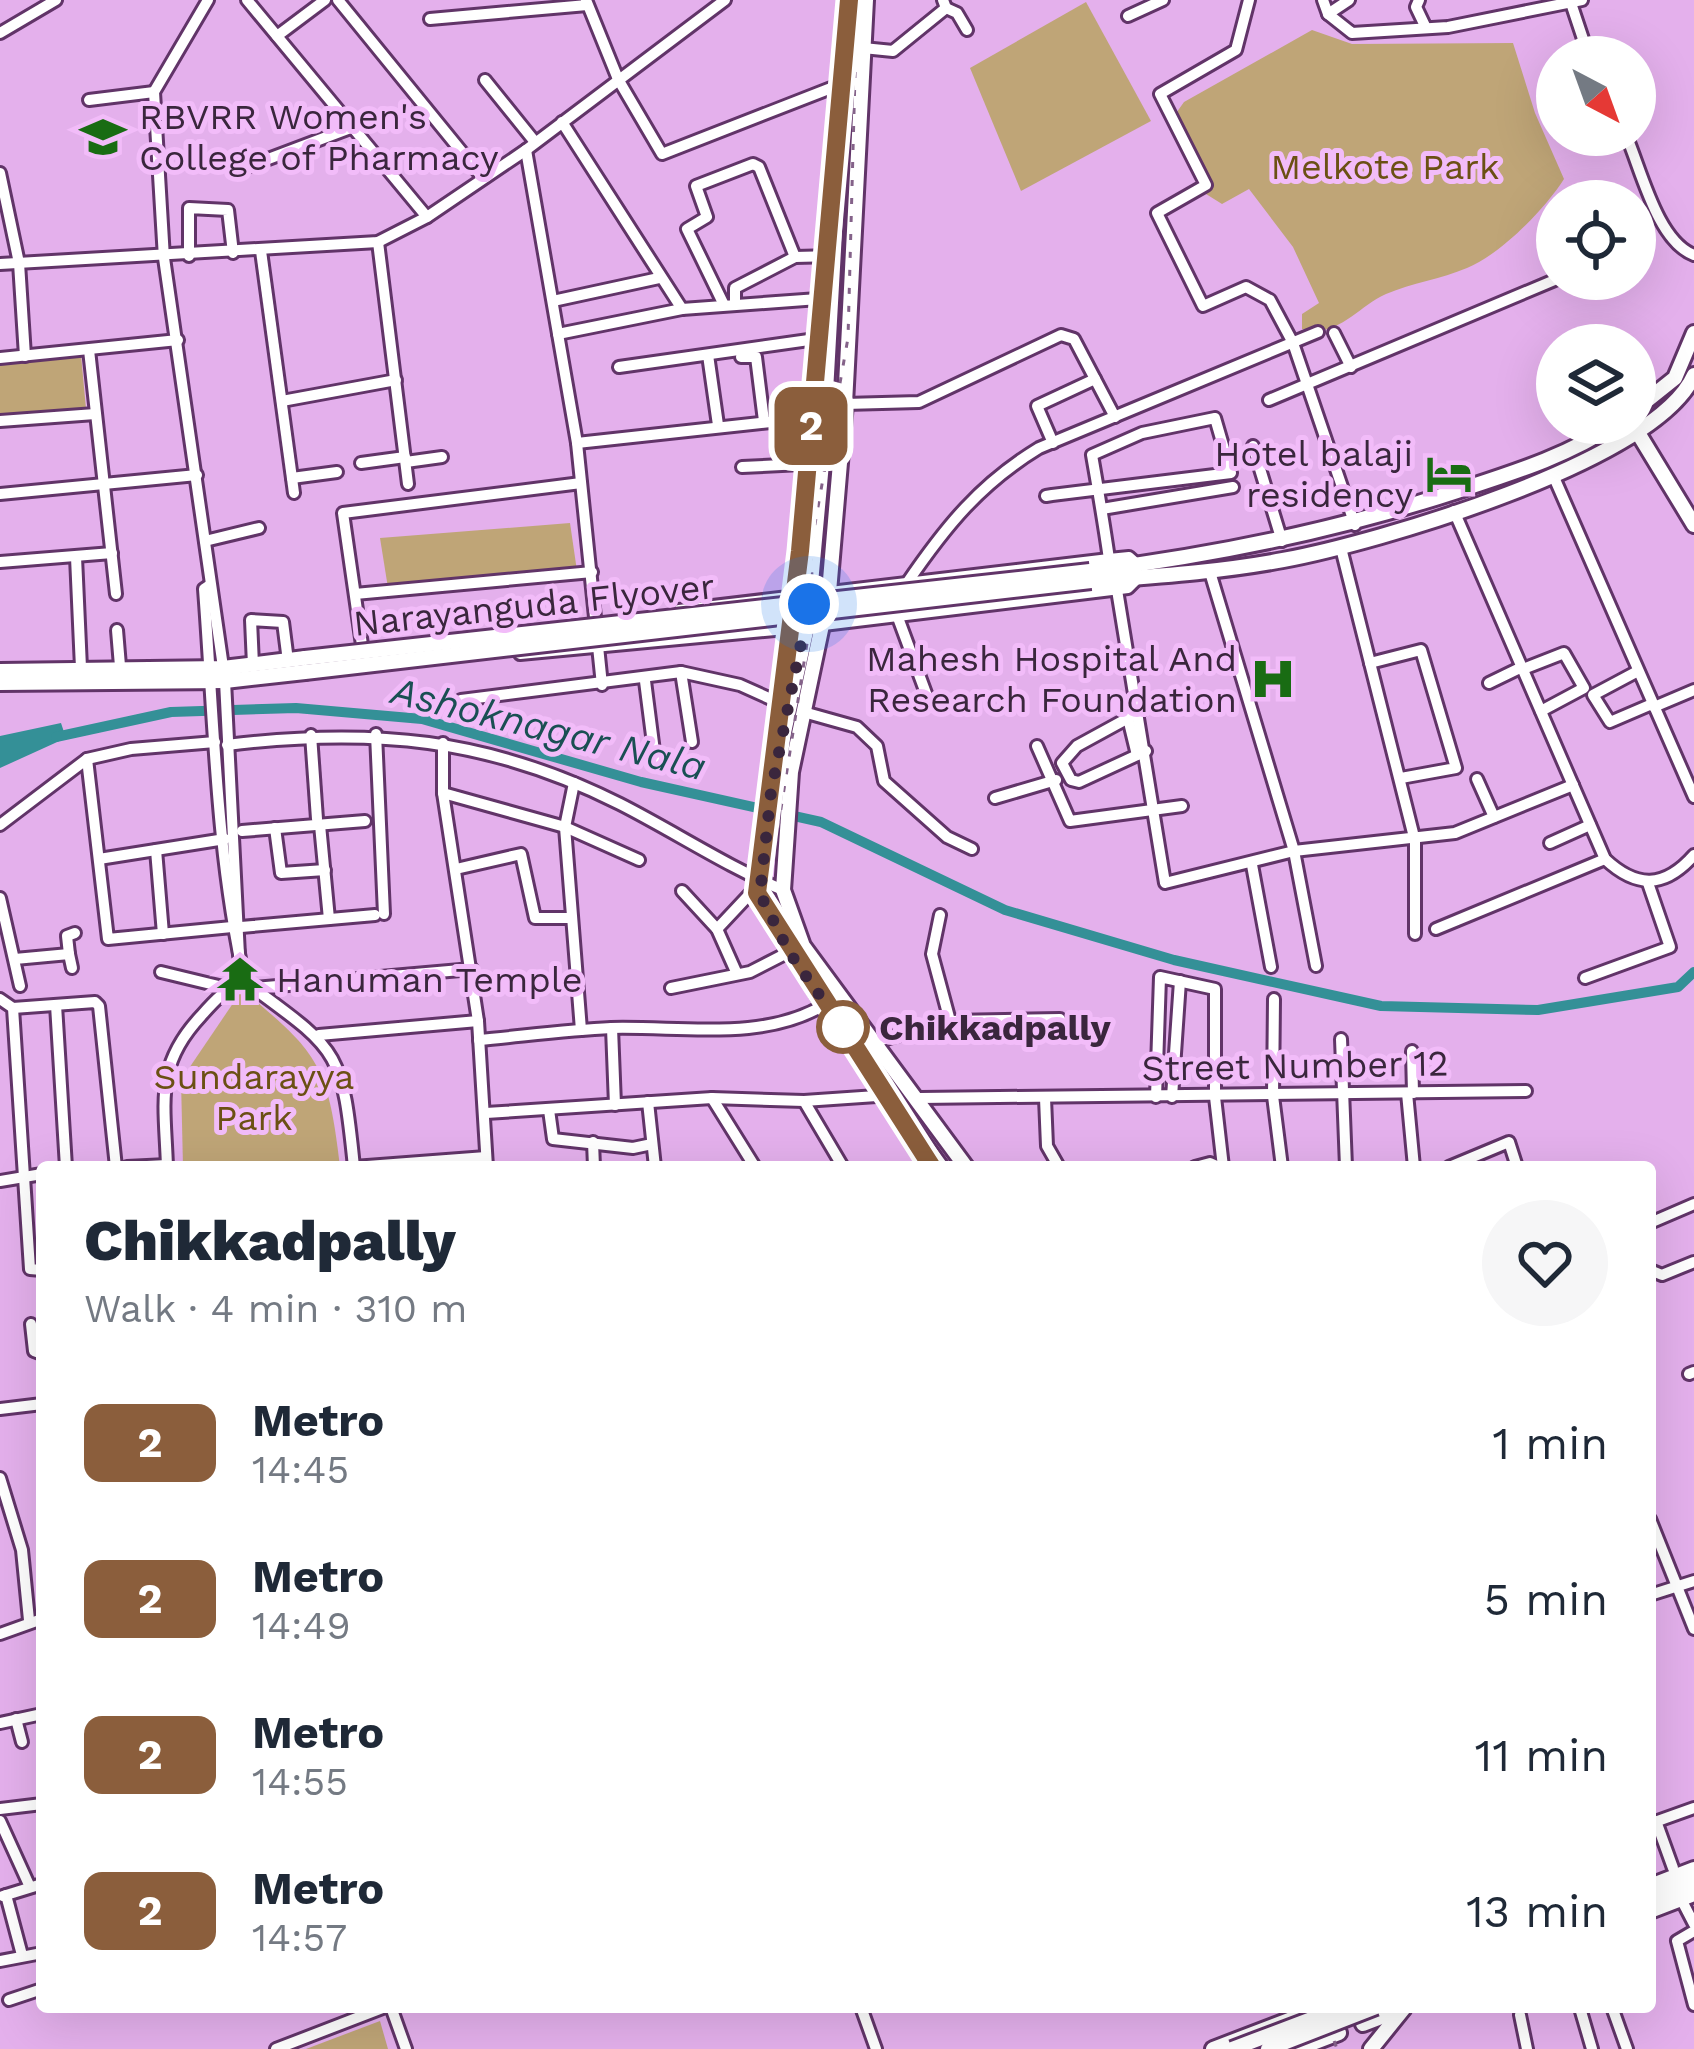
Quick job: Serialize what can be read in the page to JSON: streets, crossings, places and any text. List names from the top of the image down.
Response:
{
  "streets": {
    "main road": ["Narayanguda Flyover"],
    "street": ["Street Number 12"]
  },
  "water": ["Ashoknagar Nala"],
  "parks": ["Melkote Park", "Sundarayya Park"],
  "places": {
    "school or university": ["RBVRR Women's College of Pharmacy"],
    "hotel": ["Hotel balaji residency"],
    "hospital": ["Mahesh Hospital And Research Foundation"],
    "temple": ["Hanuman Temple"],
    "other": ["Chikkadpally"]
  },
  "lines": ["metro line 2"],
  "north": "bottom right",
  "page": {
    "on_map": "2",
    "heading": ["Chikkadpally", "Walk · 4 min · 310 m"],
    "list": [
      {
        "mark": "2",
        "name": "Metro",
        "note": "14:45",
        "value": "1 min"
      },
      {
        "mark": "2",
        "name": "Metro",
        "note": "14:49",
        "value": "5 min"
      },
      {
        "mark": "2",
        "name": "Metro",
        "note": "14:55",
        "value": "11 min"
      },
      {
        "mark": "2",
        "name": "Metro",
        "note": "14:57",
        "value": "13 min"
      }
    ]
  }
}
